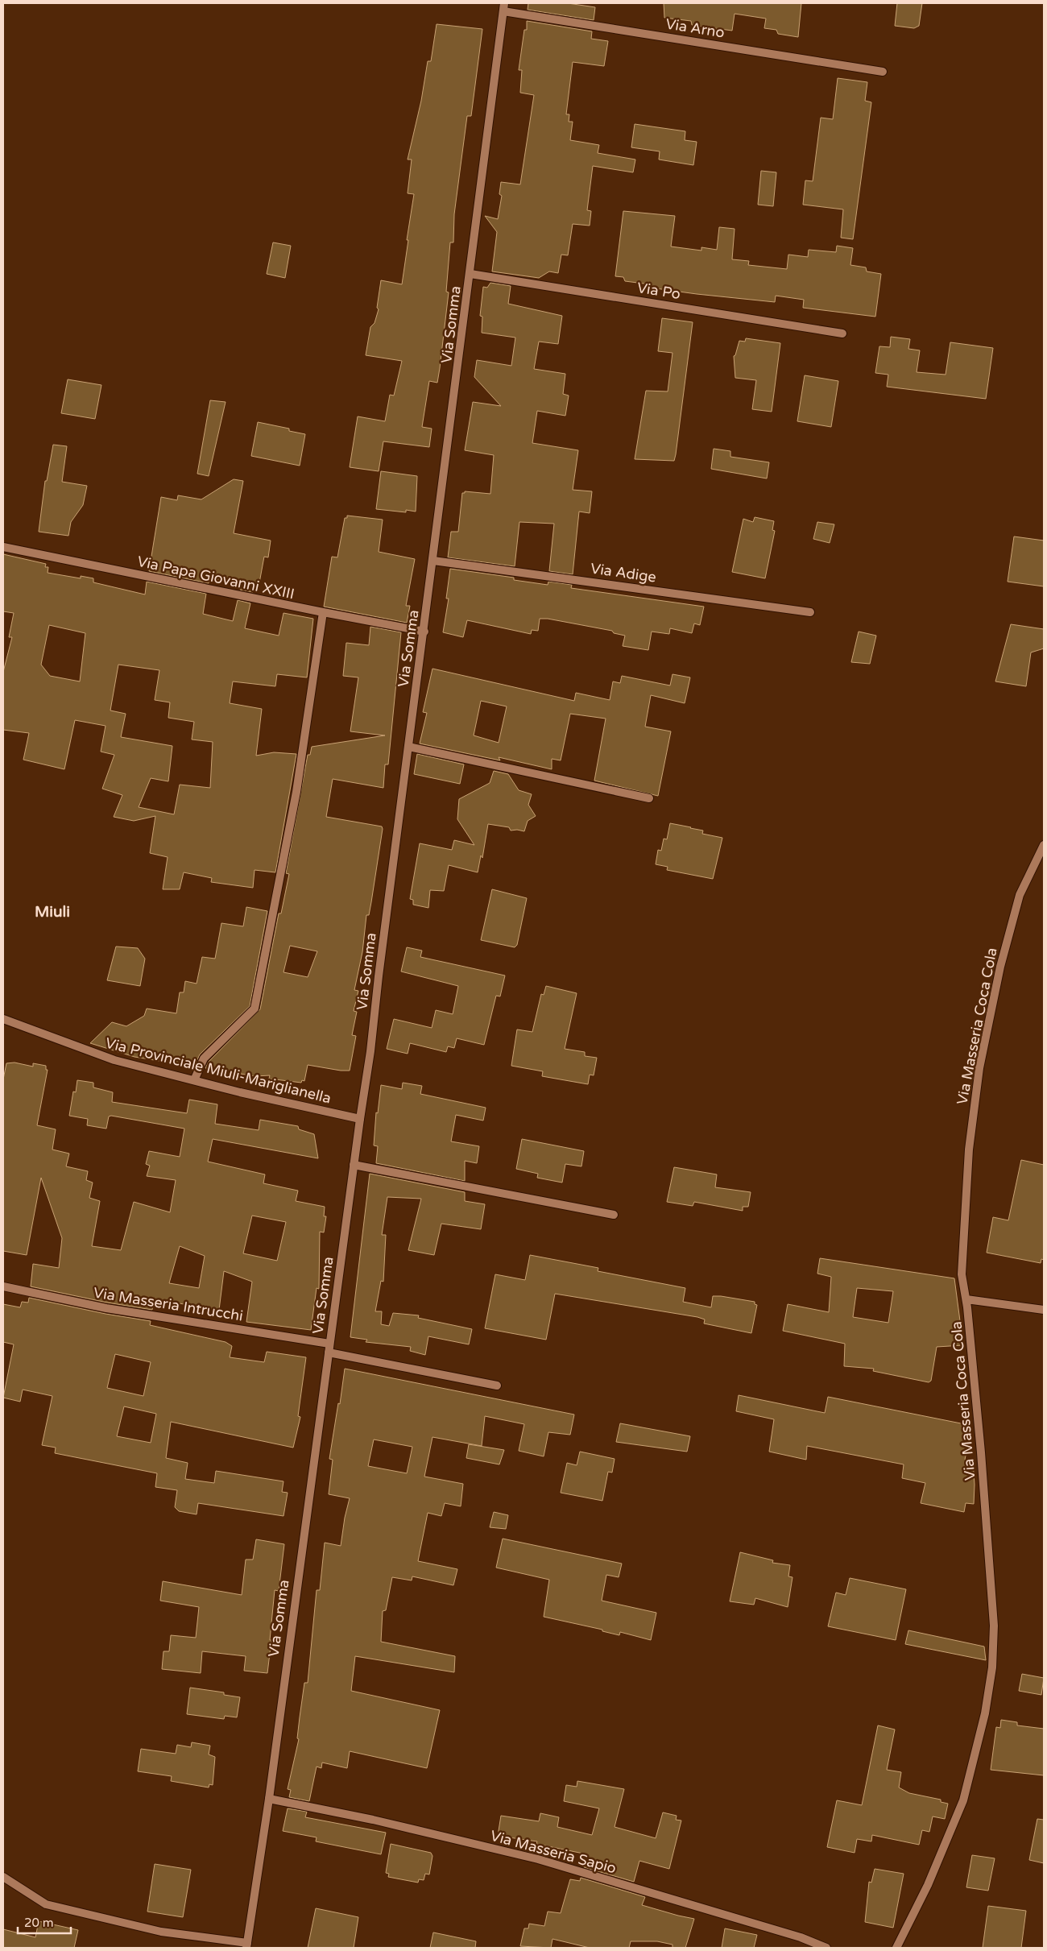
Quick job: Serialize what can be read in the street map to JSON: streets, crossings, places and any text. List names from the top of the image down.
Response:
{
  "streets": {
    "street": [
      "Via Arno",
      "Via Po",
      "Via Somma",
      "Via Adige",
      "Via Papa Giovanni XXIII",
      "Via Masseria Coca Cola",
      "Via Provinciale Miuli-Mariglianella",
      "Via Masseria Intrucchi",
      "Via Masseria Sapio"
    ]
  },
  "crossings": [
    ["Via Arno", "Via Somma"],
    ["Via Po", "Via Somma"],
    ["Via Somma", "Via Adige"],
    ["Via Somma", "Via Papa Giovanni XXIII"],
    ["Via Somma", "Via Provinciale Miuli-Mariglianella"],
    ["Via Somma", "Via Masseria Intrucchi"],
    ["Via Somma", "Via Masseria Sapio"]
  ],
  "districts": ["Miuli"],
  "scale_bar": "20 m"
}
